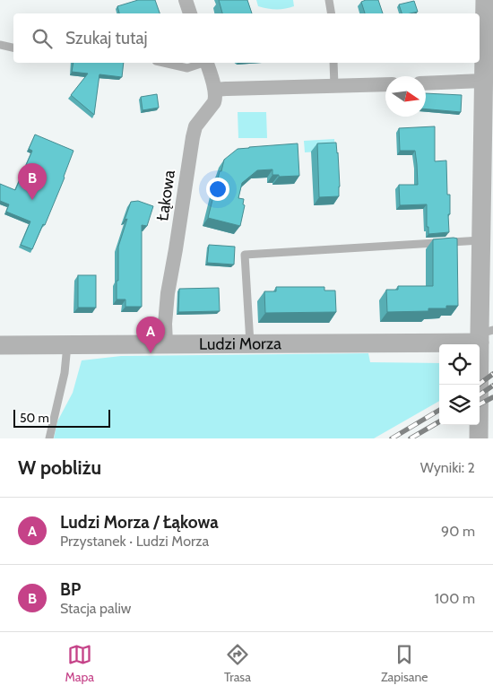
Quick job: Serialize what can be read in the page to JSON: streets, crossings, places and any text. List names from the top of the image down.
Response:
{
  "streets": {
    "street": ["Łąkowa", "Ludzi Morza"]
  },
  "crossings": [
    ["Łąkowa", "Ludzi Morza"]
  ],
  "scale_bar": "50 m",
  "north": "right",
  "page": {
    "search": "Szukaj tutaj",
    "pins": ["B", "A"],
    "scale": "50 m",
    "heading": ["W pobliżu", "Wyniki: 2"],
    "list": [
      {
        "mark": "A",
        "name": "Ludzi Morza / Łąkowa",
        "note": "Przystanek · Ludzi Morza",
        "value": "90 m"
      },
      {
        "mark": "B",
        "name": "BP",
        "note": "Stacja paliw",
        "value": "100 m"
      }
    ],
    "nav": ["Mapa", "Trasa", "Zapisane"]
  }
}
